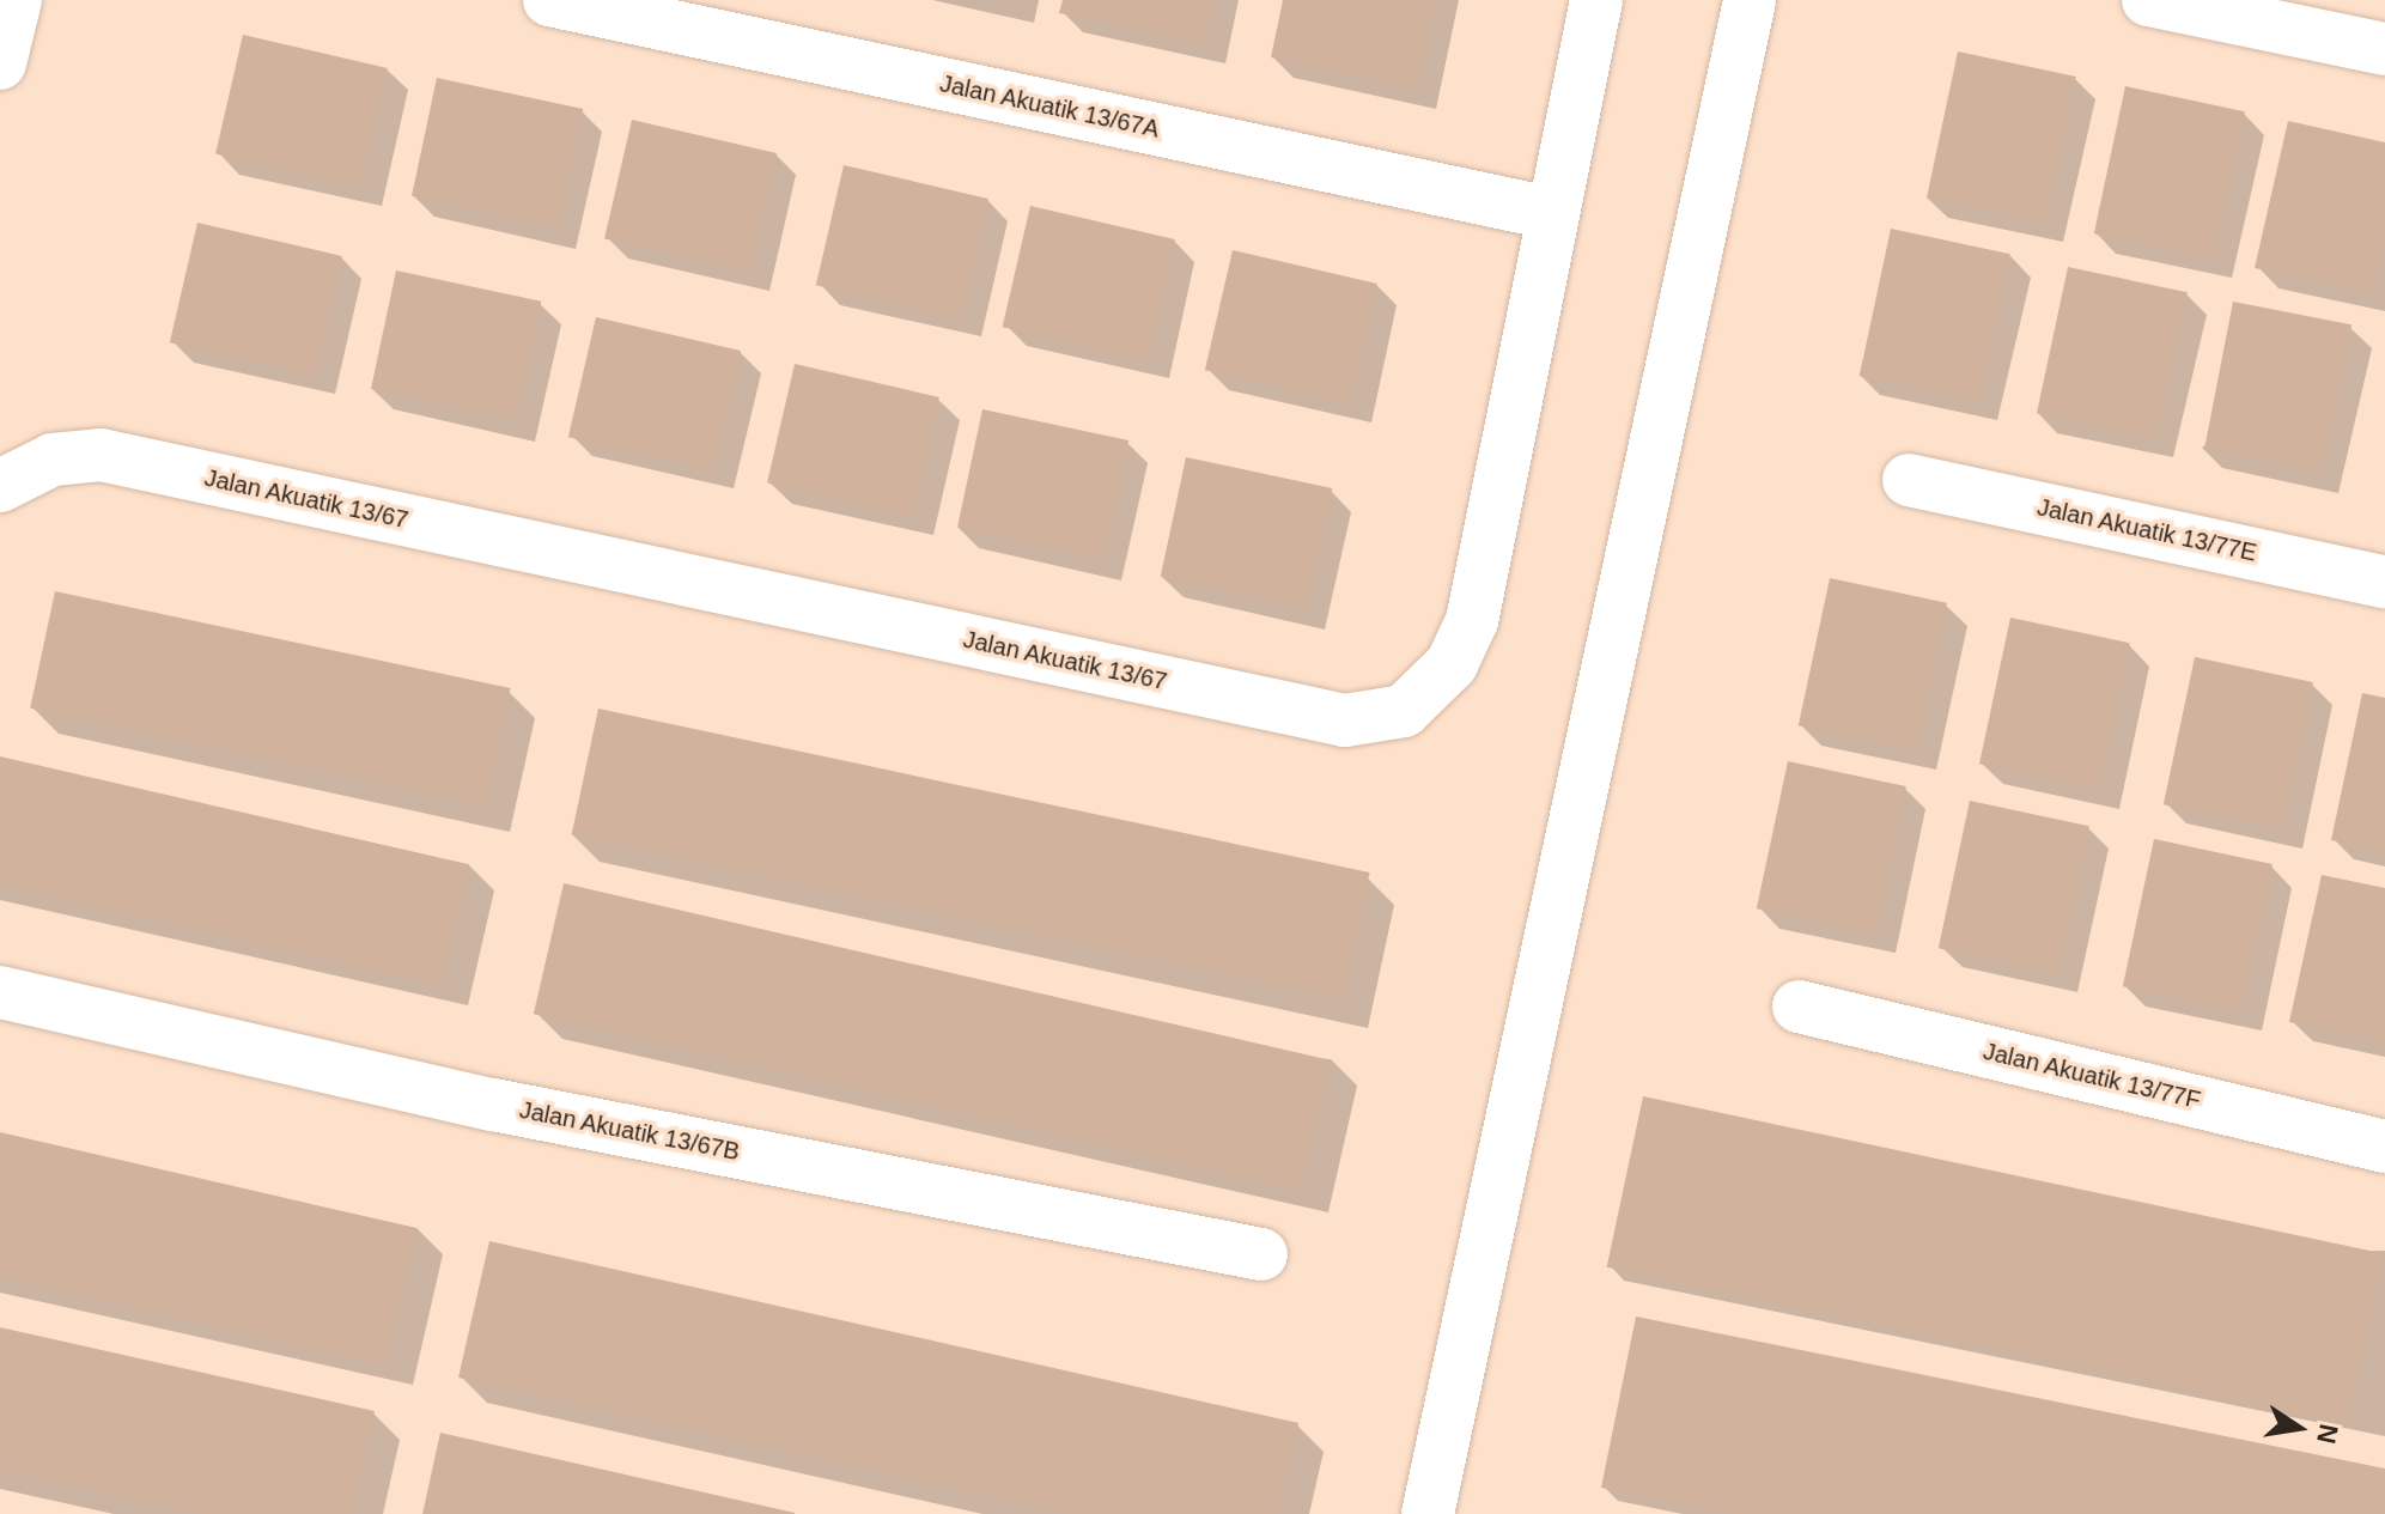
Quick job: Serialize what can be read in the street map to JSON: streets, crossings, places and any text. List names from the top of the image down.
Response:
{
  "streets": {
    "street": [
      "Jalan Akuatik 13/67A",
      "Jalan Akuatik 13/67",
      "Jalan Akuatik 13/77E",
      "Jalan Akuatik 13/77F",
      "Jalan Akuatik 13/67B"
    ]
  },
  "crossings": [
    ["Jalan Akuatik 13/67A", "Jalan Akuatik 13/67"]
  ],
  "north": "right"
}
